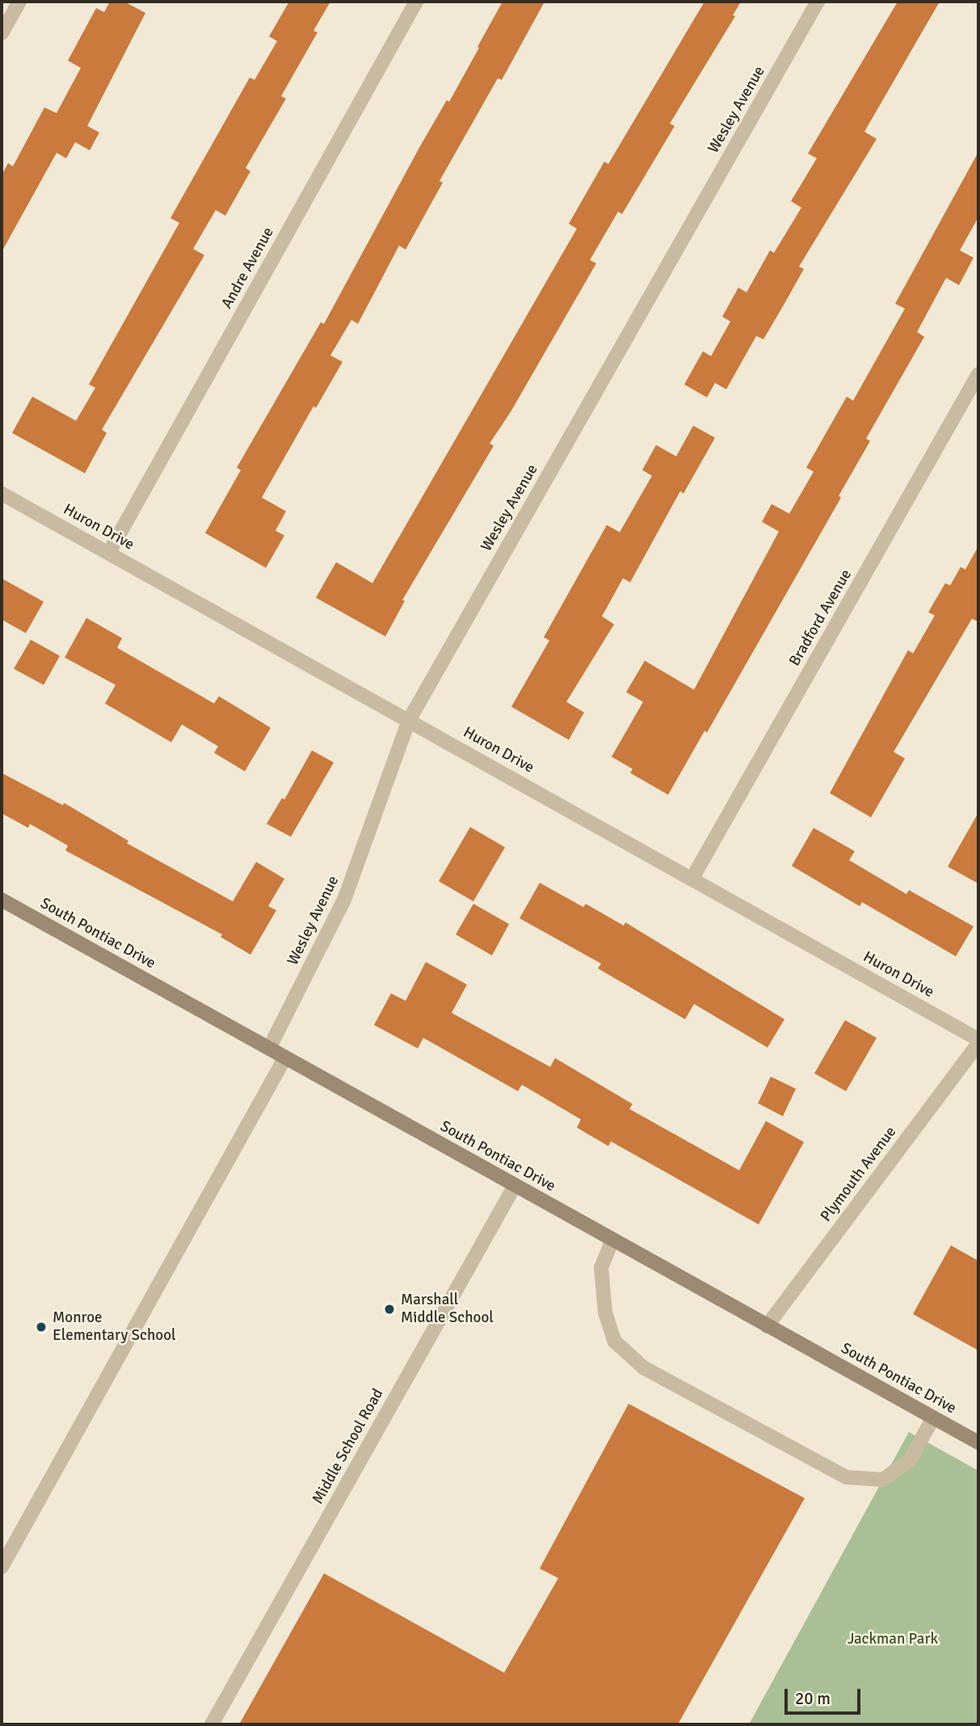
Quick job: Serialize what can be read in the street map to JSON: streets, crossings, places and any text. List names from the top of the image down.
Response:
{
  "streets": {
    "street": [
      "Wesley Avenue",
      "Andre Avenue",
      "Huron Drive",
      "Bradford Avenue",
      "South Pontiac Drive",
      "Plymouth Avenue",
      "Middle School Road"
    ]
  },
  "crossings": [
    ["Wesley Avenue", "Huron Drive"],
    ["Wesley Avenue", "South Pontiac Drive"],
    ["Andre Avenue", "Huron Drive"],
    ["Huron Drive", "Bradford Avenue"],
    ["South Pontiac Drive", "Plymouth Avenue"],
    ["South Pontiac Drive", "Middle School Road"]
  ],
  "parks": ["Jackman Park"],
  "places": ["Marshall Middle School", "Monroe Elementary School"],
  "scale_bar": "20 m"
}
